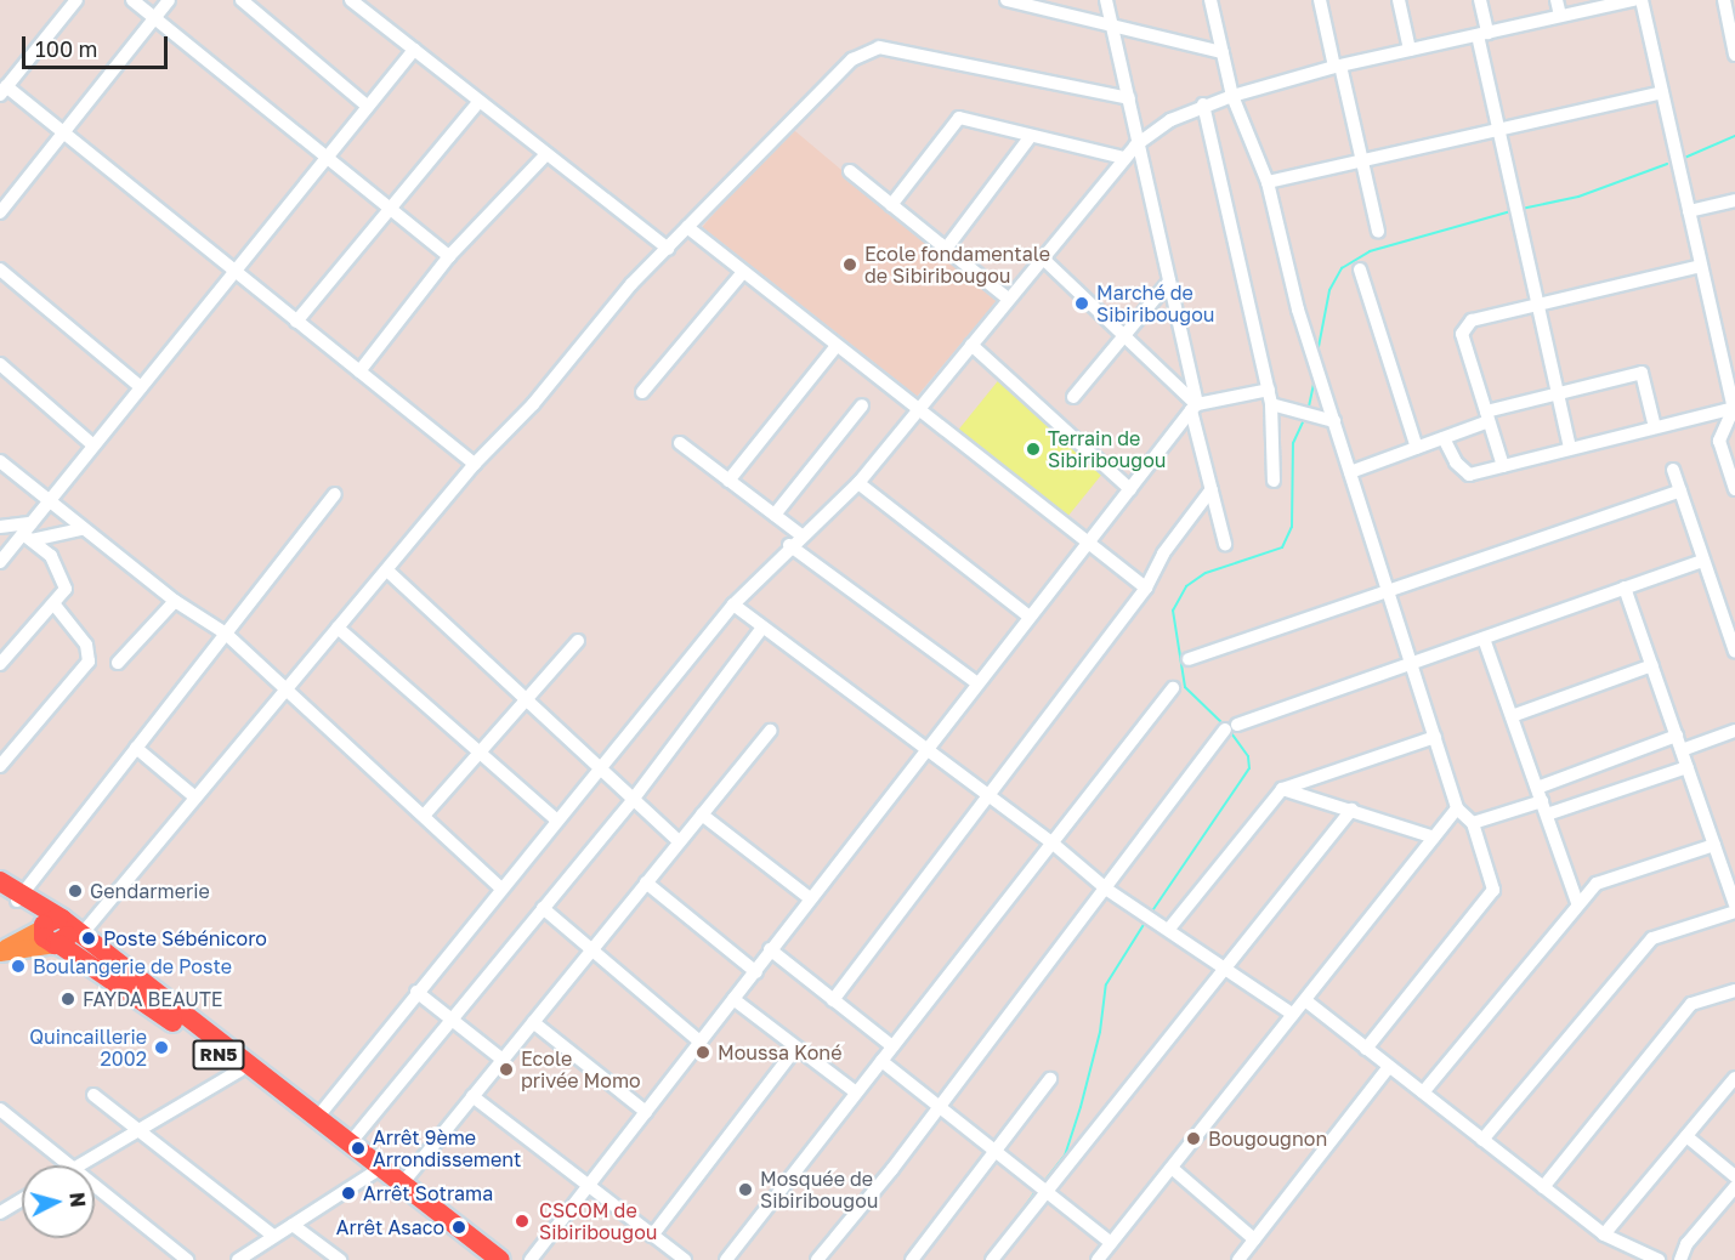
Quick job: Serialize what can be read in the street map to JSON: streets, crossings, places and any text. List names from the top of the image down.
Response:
{
  "streets": {
    "highway": ["RN5"]
  },
  "places": [
    "Ecole fondamentale de Sibiribougou",
    "Marché de Sibiribougou",
    "Terrain de Sibiribougou",
    "Gendarmerie",
    "Poste Sébénicoro",
    "Boulangerie de Poste",
    "FAYDA BEAUTE",
    "Quincaillerie 2002",
    "Moussa Koné",
    "Ecole privée Momo",
    "Bougougnon",
    "Arrêt 9ème Arrondissement",
    "Mosquée de Sibiribougou",
    "Arrêt Sotrama",
    "CSCOM de Sibiribougou",
    "Arrêt Asaco"
  ],
  "scale_bar": "100 m",
  "north": "right"
}
